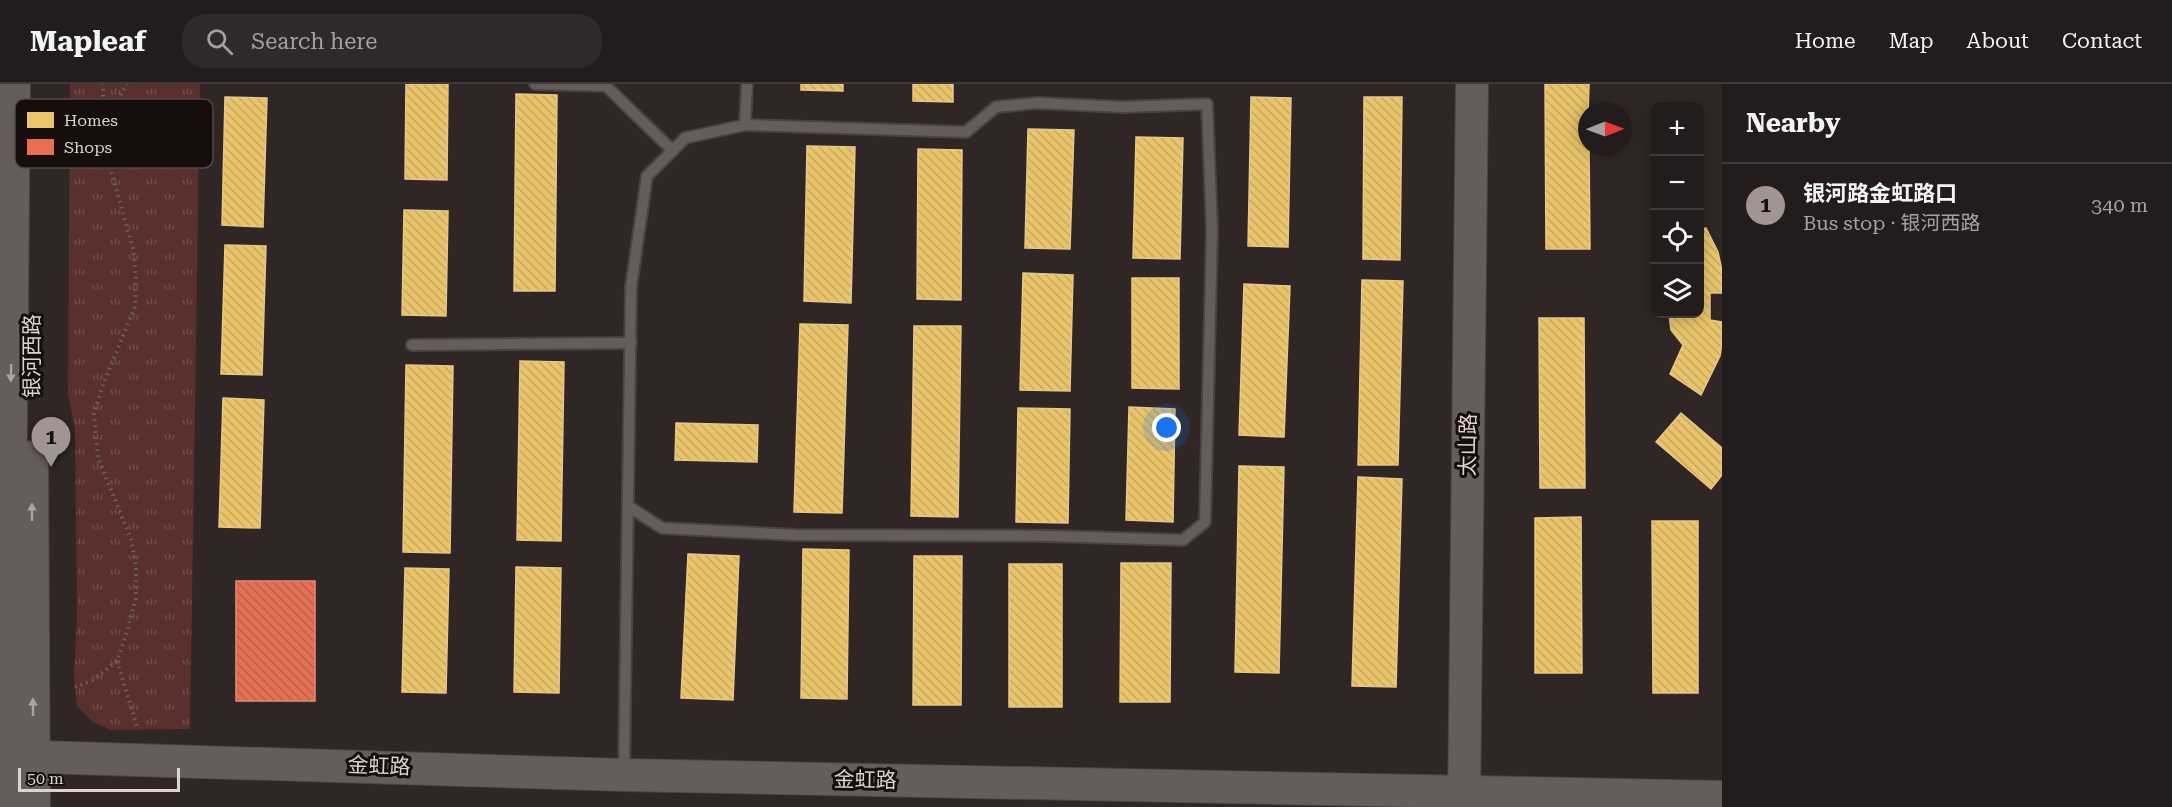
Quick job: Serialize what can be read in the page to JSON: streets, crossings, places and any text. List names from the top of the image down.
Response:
{
  "streets": {
    "street": ["银河西路", "太山路", "金虹路"]
  },
  "crossings": [
    ["银河西路", "金虹路"],
    ["太山路", "金虹路"]
  ],
  "legend": ["Homes", "Shops"],
  "scale_bar": "50 m",
  "north": "right",
  "page": {
    "header": "Mapleaf",
    "search": "Search here",
    "nav": [
      "Home",
      "Map",
      "About",
      "Contact"
    ],
    "heading": "Nearby",
    "map_buttons": ["+", "−"],
    "list": [
      {
        "mark": "1",
        "name": "银河路金虹路口",
        "note": "Bus stop · 银河西路",
        "value": "340 m"
      }
    ],
    "pins": "1",
    "scale": "50 m"
  }
}
